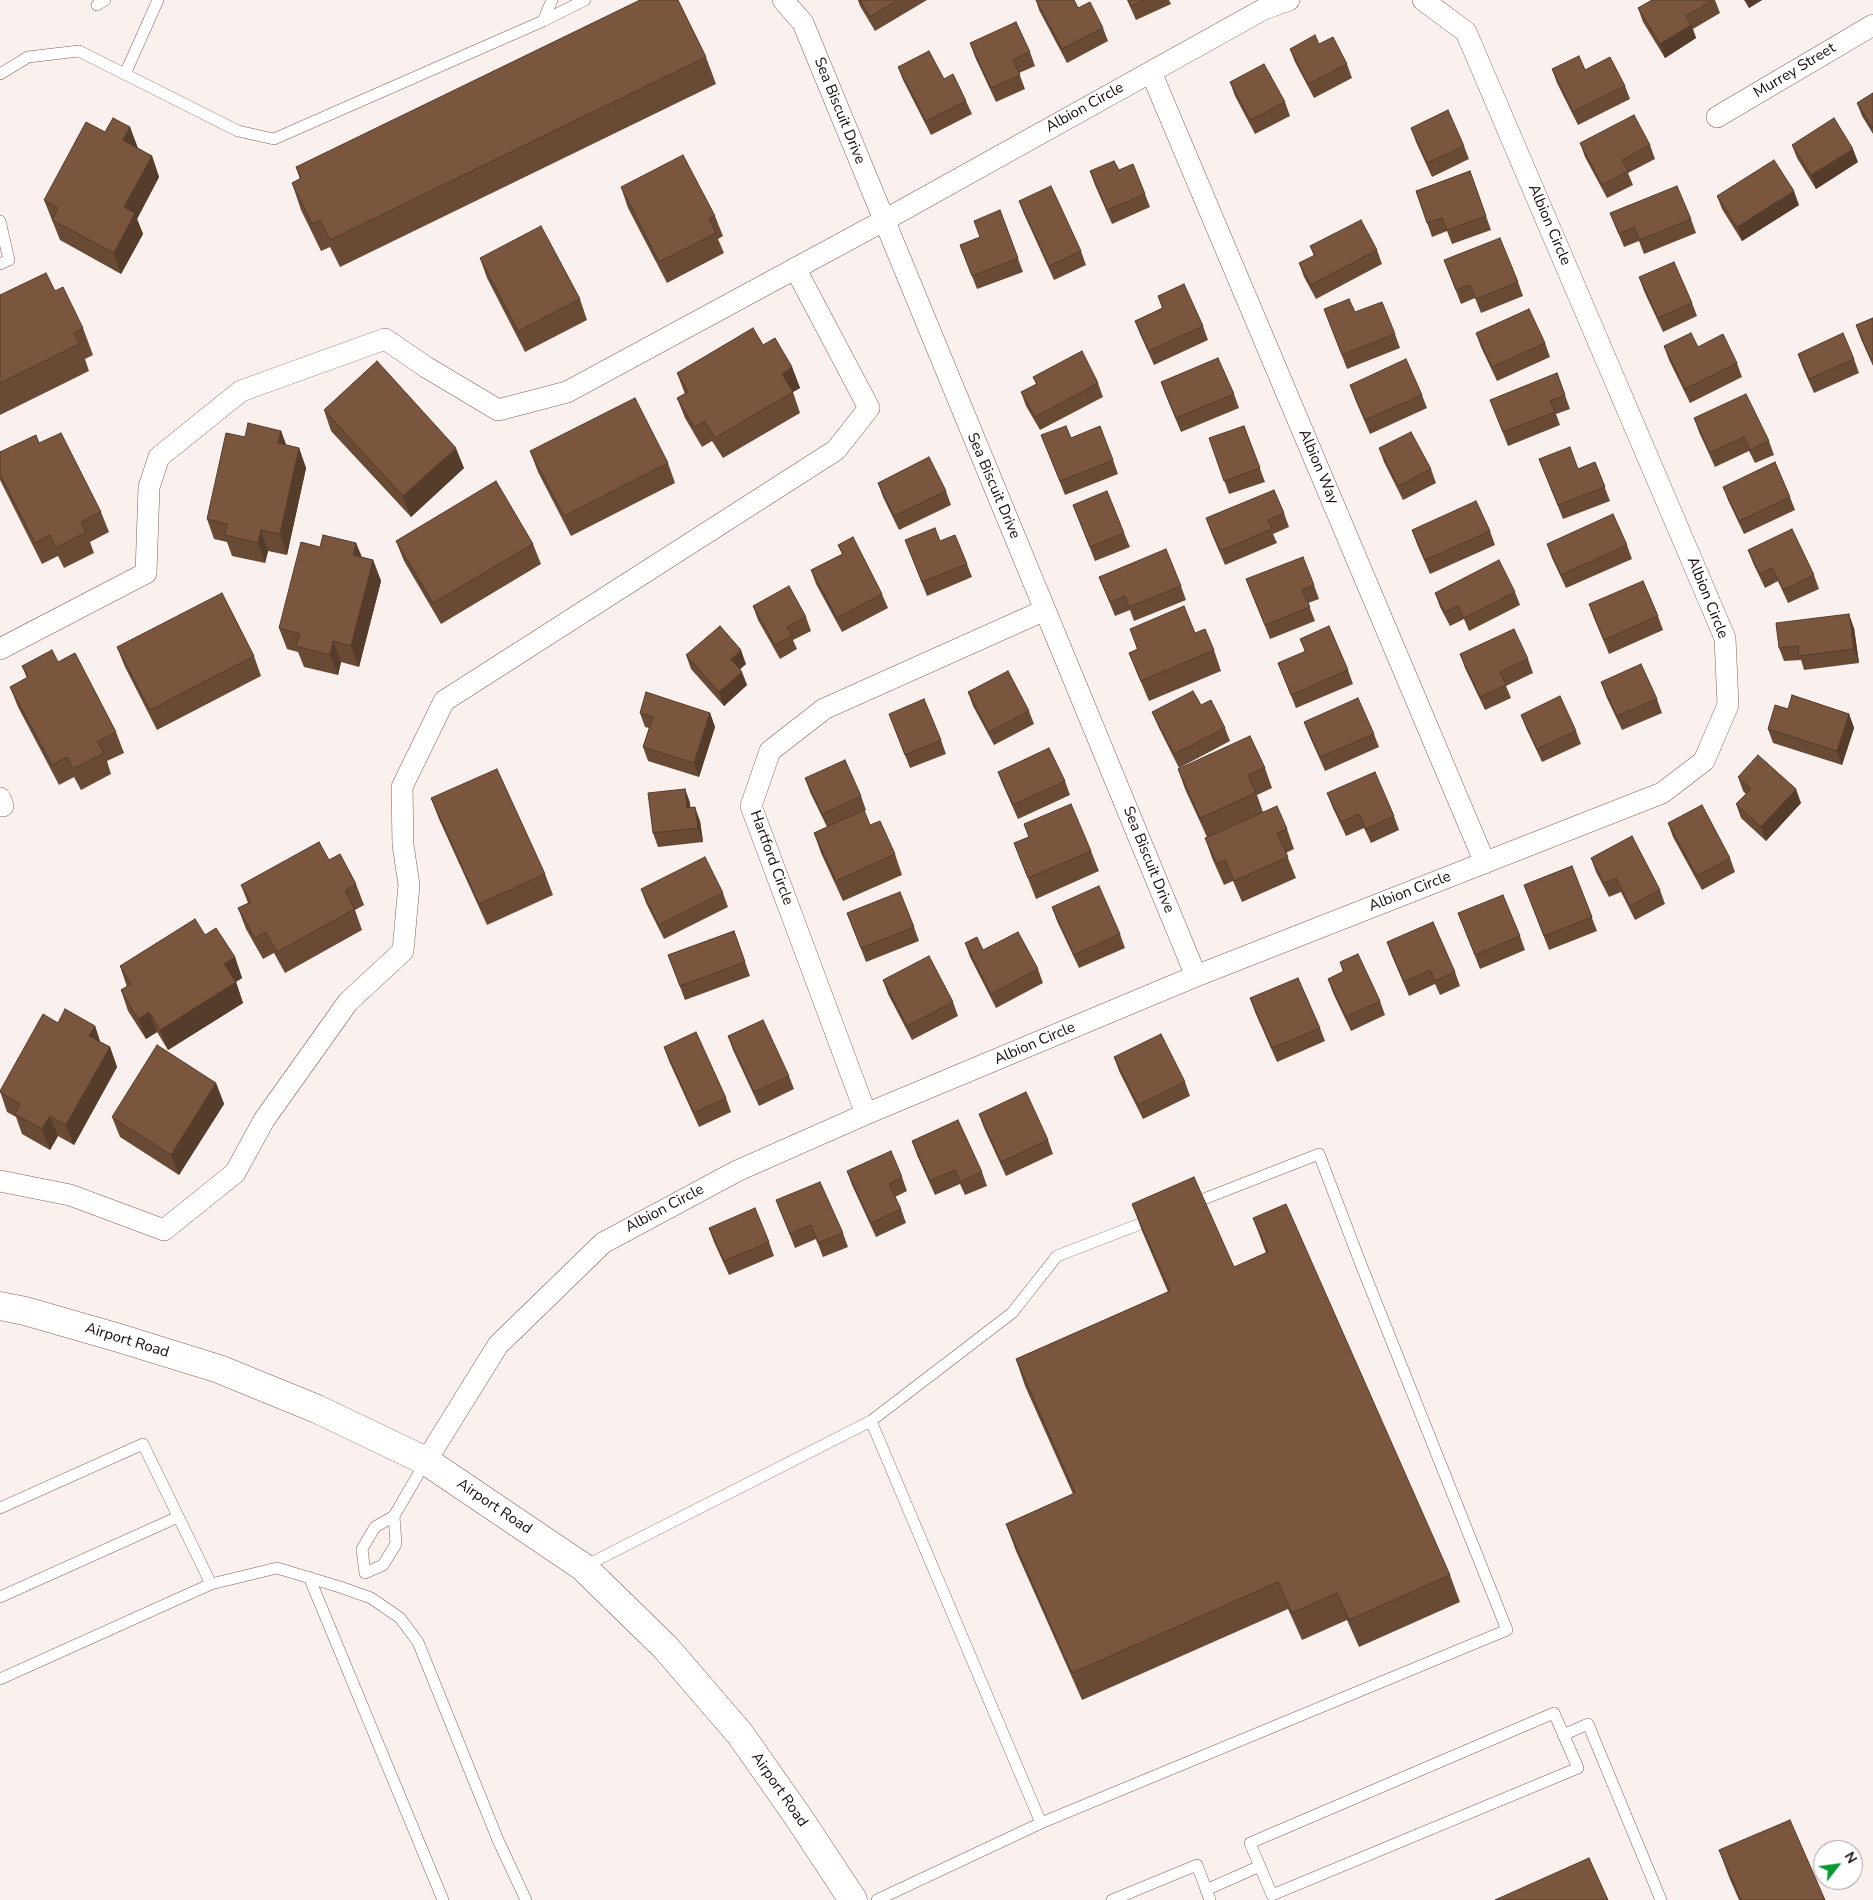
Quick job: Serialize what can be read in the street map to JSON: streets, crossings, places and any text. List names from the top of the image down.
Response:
{
  "streets": {
    "highway": ["Airport Road"],
    "street": [
      "Murrey Street",
      "Albion Circle",
      "Sea Biscuit Drive",
      "Albion Way",
      "Hartford Circle"
    ]
  },
  "crossings": [
    ["Albion Circle", "Sea Biscuit Drive"],
    ["Albion Circle", "Albion Way"],
    ["Albion Circle", "Hartford Circle"],
    ["Albion Circle", "Airport Road"],
    ["Sea Biscuit Drive", "Hartford Circle"]
  ],
  "north": "top right"
}
